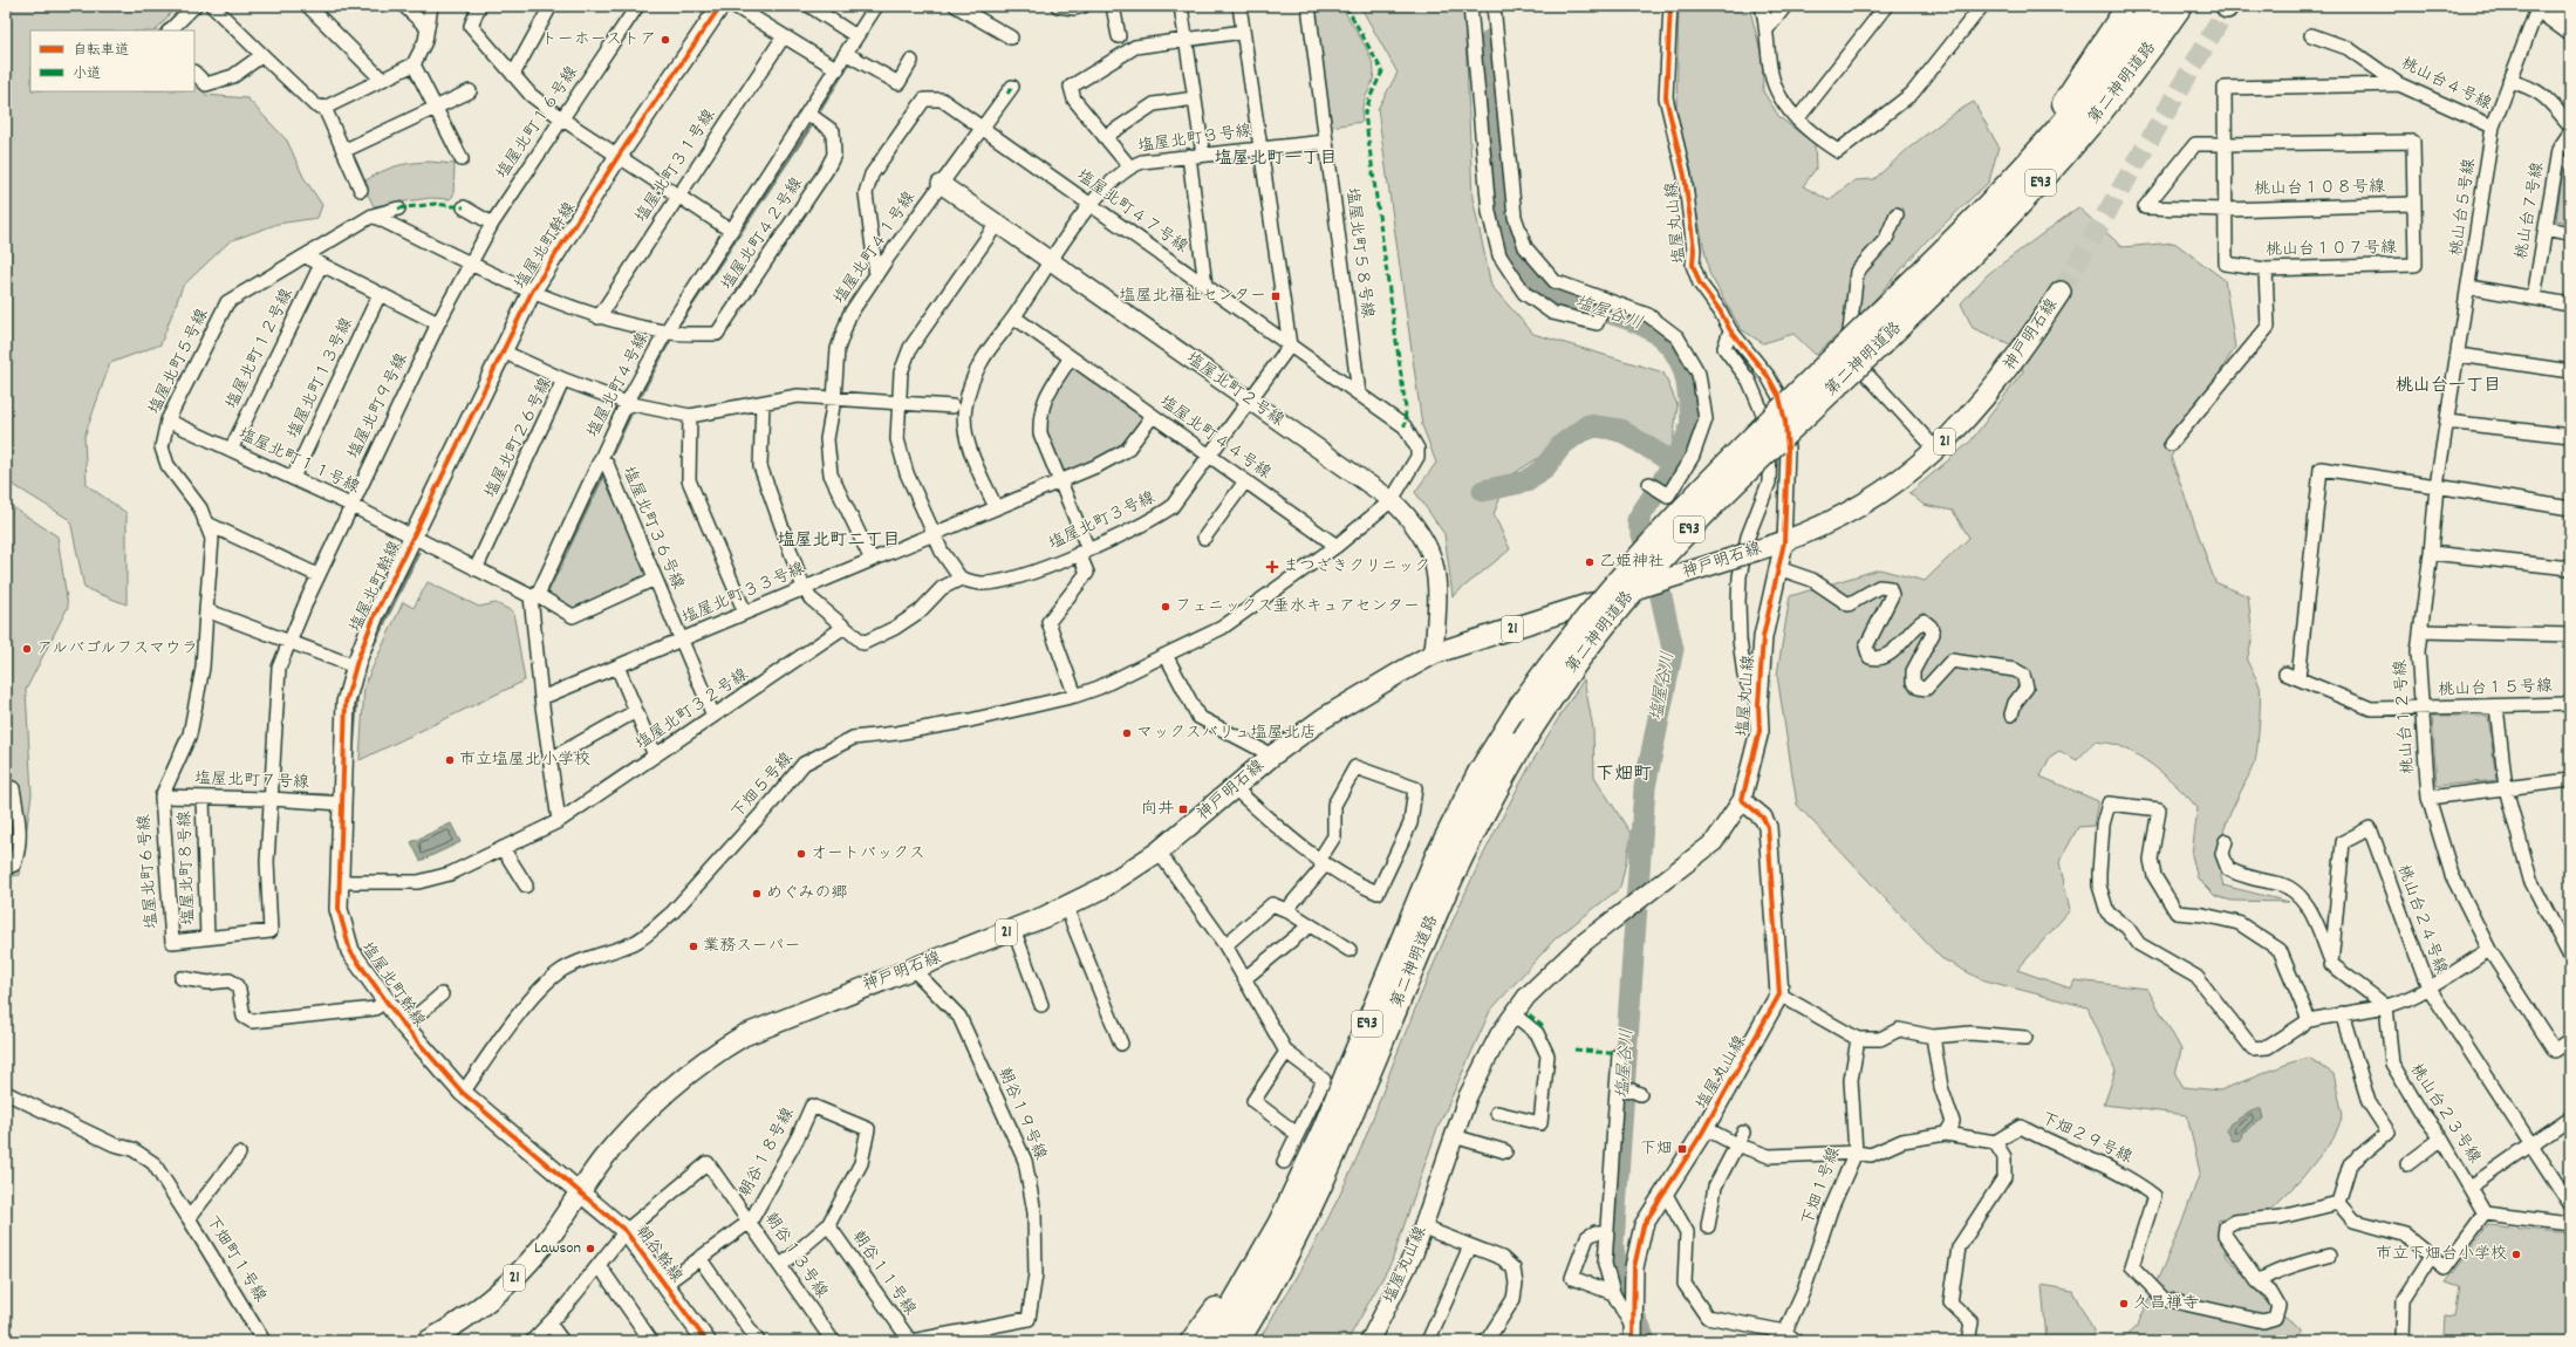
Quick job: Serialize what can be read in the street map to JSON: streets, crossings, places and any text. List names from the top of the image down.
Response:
{
  "streets": {
    "highway": ["第二神明道路", "E93"],
    "main road": ["神戸明石線", "21"],
    "street": [
      "桃山台４号線",
      "塩屋北町１６号線",
      "塩屋北町３号線",
      "塩屋北町３１号線",
      "桃山台１０８号線",
      "桃山台５号線",
      "桃山台７号線",
      "塩屋北町４７号線",
      "塩屋丸山線",
      "塩屋北町４２号線",
      "塩屋北町幹線",
      "塩屋北町４１号線",
      "桃山台１０７号線",
      "塩屋北町５８号線",
      "塩屋北町１２号線",
      "塩屋北町５号線",
      "塩屋北町１３号線",
      "塩屋北町４号線",
      "塩屋北町２号線",
      "塩屋北町９号線",
      "塩屋北町２６号線",
      "塩屋北町４４号線",
      "塩屋北町１１号線",
      "塩屋北町３６号線",
      "塩屋北町３３号線",
      "桃山台１５号線",
      "塩屋北町３２号線",
      "桃山台１２号線",
      "塩屋北町７号線",
      "下畑５号線",
      "塩屋北町８号線",
      "塩屋北町６号線",
      "桃山台２４号線",
      "朝谷１９号線",
      "桃山台２３号線",
      "下畑２９号線",
      "朝谷１８号線",
      "下畑１号線",
      "朝谷幹線",
      "朝谷１３号線",
      "下畑町１号線",
      "朝谷１１号線"
    ]
  },
  "crossings": [
    ["桃山台４号線", "桃山台５号線"],
    ["桃山台４号線", "桃山台１０７号線"],
    ["塩屋北町１６号線", "塩屋北町９号線"],
    ["塩屋北町３号線", "塩屋北町４７号線"],
    ["塩屋北町３号線", "塩屋北町２号線"],
    ["塩屋北町３号線", "塩屋北町４４号線"],
    ["塩屋北町３号線", "塩屋北町３３号線"],
    ["桃山台１０８号線", "桃山台１０７号線"],
    ["桃山台５号線", "桃山台１２号線"],
    ["塩屋北町４７号線", "塩屋北町４１号線"],
    ["塩屋北町４７号線", "塩屋北町５８号線"],
    ["塩屋北町４７号線", "塩屋北町２号線"],
    ["塩屋丸山線", "神戸明石線"],
    ["塩屋北町４２号線", "塩屋北町４号線"],
    ["塩屋北町幹線", "神戸明石線"],
    ["塩屋北町幹線", "塩屋北町１１号線"],
    ["塩屋北町幹線", "塩屋北町３２号線"],
    ["塩屋北町幹線", "塩屋北町７号線"],
    ["塩屋北町幹線", "下畑５号線"],
    ["塩屋北町幹線", "朝谷幹線"],
    ["塩屋北町４１号線", "塩屋北町２号線"],
    ["塩屋北町４１号線", "塩屋北町３３号線"],
    ["神戸明石線", "塩屋北町２号線"],
    ["神戸明石線", "朝谷１９号線"],
    ["神戸明石線", "朝谷幹線"],
    ["塩屋北町１２号線", "塩屋北町１１号線"],
    ["塩屋北町５号線", "塩屋北町１１号線"],
    ["塩屋北町５号線", "塩屋北町６号線"],
    ["塩屋北町１３号線", "塩屋北町１１号線"],
    ["塩屋北町４号線", "塩屋北町２６号線"],
    ["塩屋北町４号線", "塩屋北町１１号線"],
    ["塩屋北町４号線", "塩屋北町３６号線"],
    ["塩屋北町９号線", "塩屋北町１１号線"],
    ["塩屋北町９号線", "塩屋北町６号線"],
    ["塩屋北町２６号線", "塩屋北町１１号線"],
    ["塩屋北町４４号線", "塩屋北町３３号線"],
    ["塩屋北町４４号線", "下畑５号線"],
    ["塩屋北町１１号線", "塩屋北町３６号線"],
    ["塩屋北町３６号線", "塩屋北町３３号線"],
    ["塩屋北町３６号線", "塩屋北町３２号線"],
    ["桃山台１５号線", "桃山台１２号線"],
    ["塩屋北町７号線", "塩屋北町８号線"],
    ["塩屋北町７号線", "塩屋北町６号線"],
    ["塩屋北町８号線", "塩屋北町６号線"],
    ["朝谷１９号線", "朝谷１１号線"],
    ["朝谷１８号線", "朝谷１３号線"],
    ["朝谷１８号線", "朝谷１１号線"],
    ["朝谷幹線", "朝谷１３号線"]
  ],
  "districts": [
    "塩屋北町一丁目",
    "桃山台一丁目",
    "塩屋北町二丁目",
    "下畑町"
  ],
  "water": ["塩屋谷川"],
  "places": {
    "other": [
      "トーホーストア",
      "乙姫神社",
      "フェニックス垂水キュアセンター",
      "アルバゴルフスマウラ",
      "マックスバリュ塩屋北店",
      "市立塩屋北小学校",
      "オートバックス",
      "めぐみの郷",
      "業務スーパー",
      "Lawson",
      "市立下畑台小学校",
      "久昌禅寺"
    ],
    "transit": ["塩屋北福祉センター", "向井", "下畑"],
    "health": ["まつざきクリニック"]
  },
  "legend": ["自転車道", "小道"]
}
